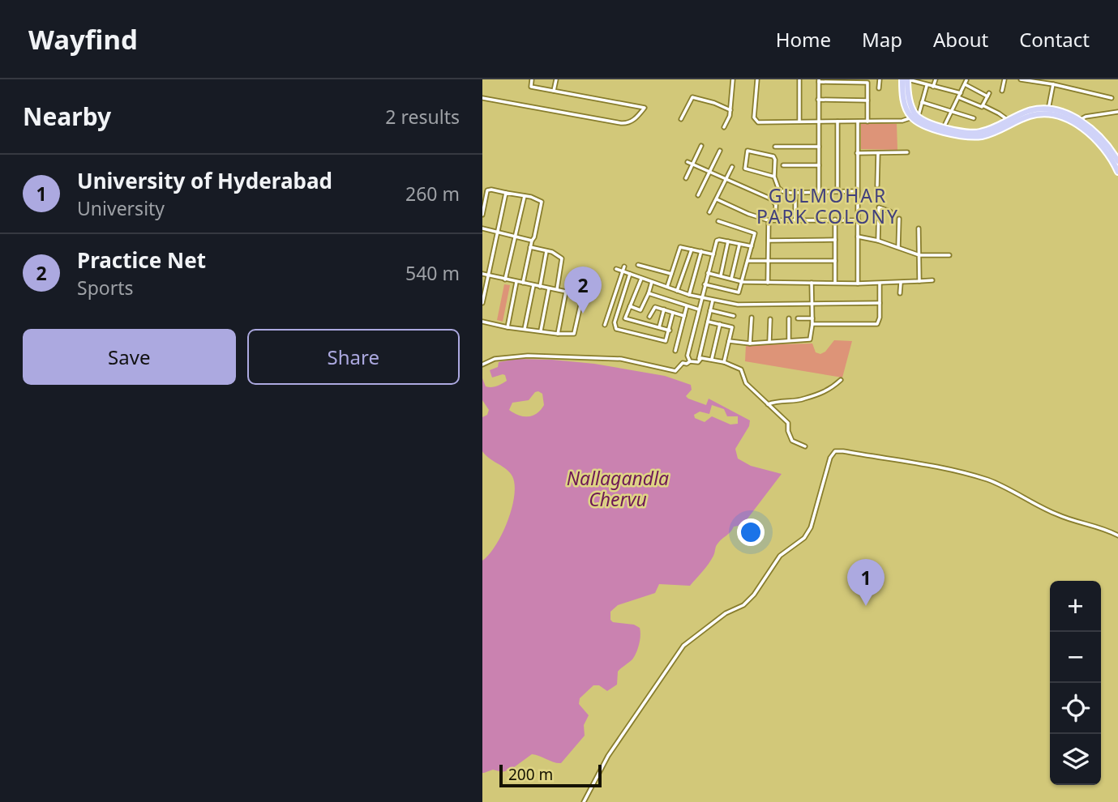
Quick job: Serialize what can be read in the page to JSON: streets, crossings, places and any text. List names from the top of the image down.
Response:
{
  "districts": ["GULMOHAR PARK COLONY"],
  "water": ["Nallagandla Chervu"],
  "scale_bar": "200 m",
  "page": {
    "header": "Wayfind",
    "nav": [
      "Home",
      "Map",
      "About",
      "Contact"
    ],
    "heading": ["Nearby", "2 results"],
    "list": [
      {
        "mark": "1",
        "name": "University of Hyderabad",
        "note": "University",
        "value": "260 m"
      },
      {
        "mark": "2",
        "name": "Practice Net",
        "note": "Sports",
        "value": "540 m"
      }
    ],
    "pins": ["2", "1"],
    "buttons": ["Save", "Share"],
    "map_buttons": ["+", "−"],
    "scale": "200 m"
  }
}
